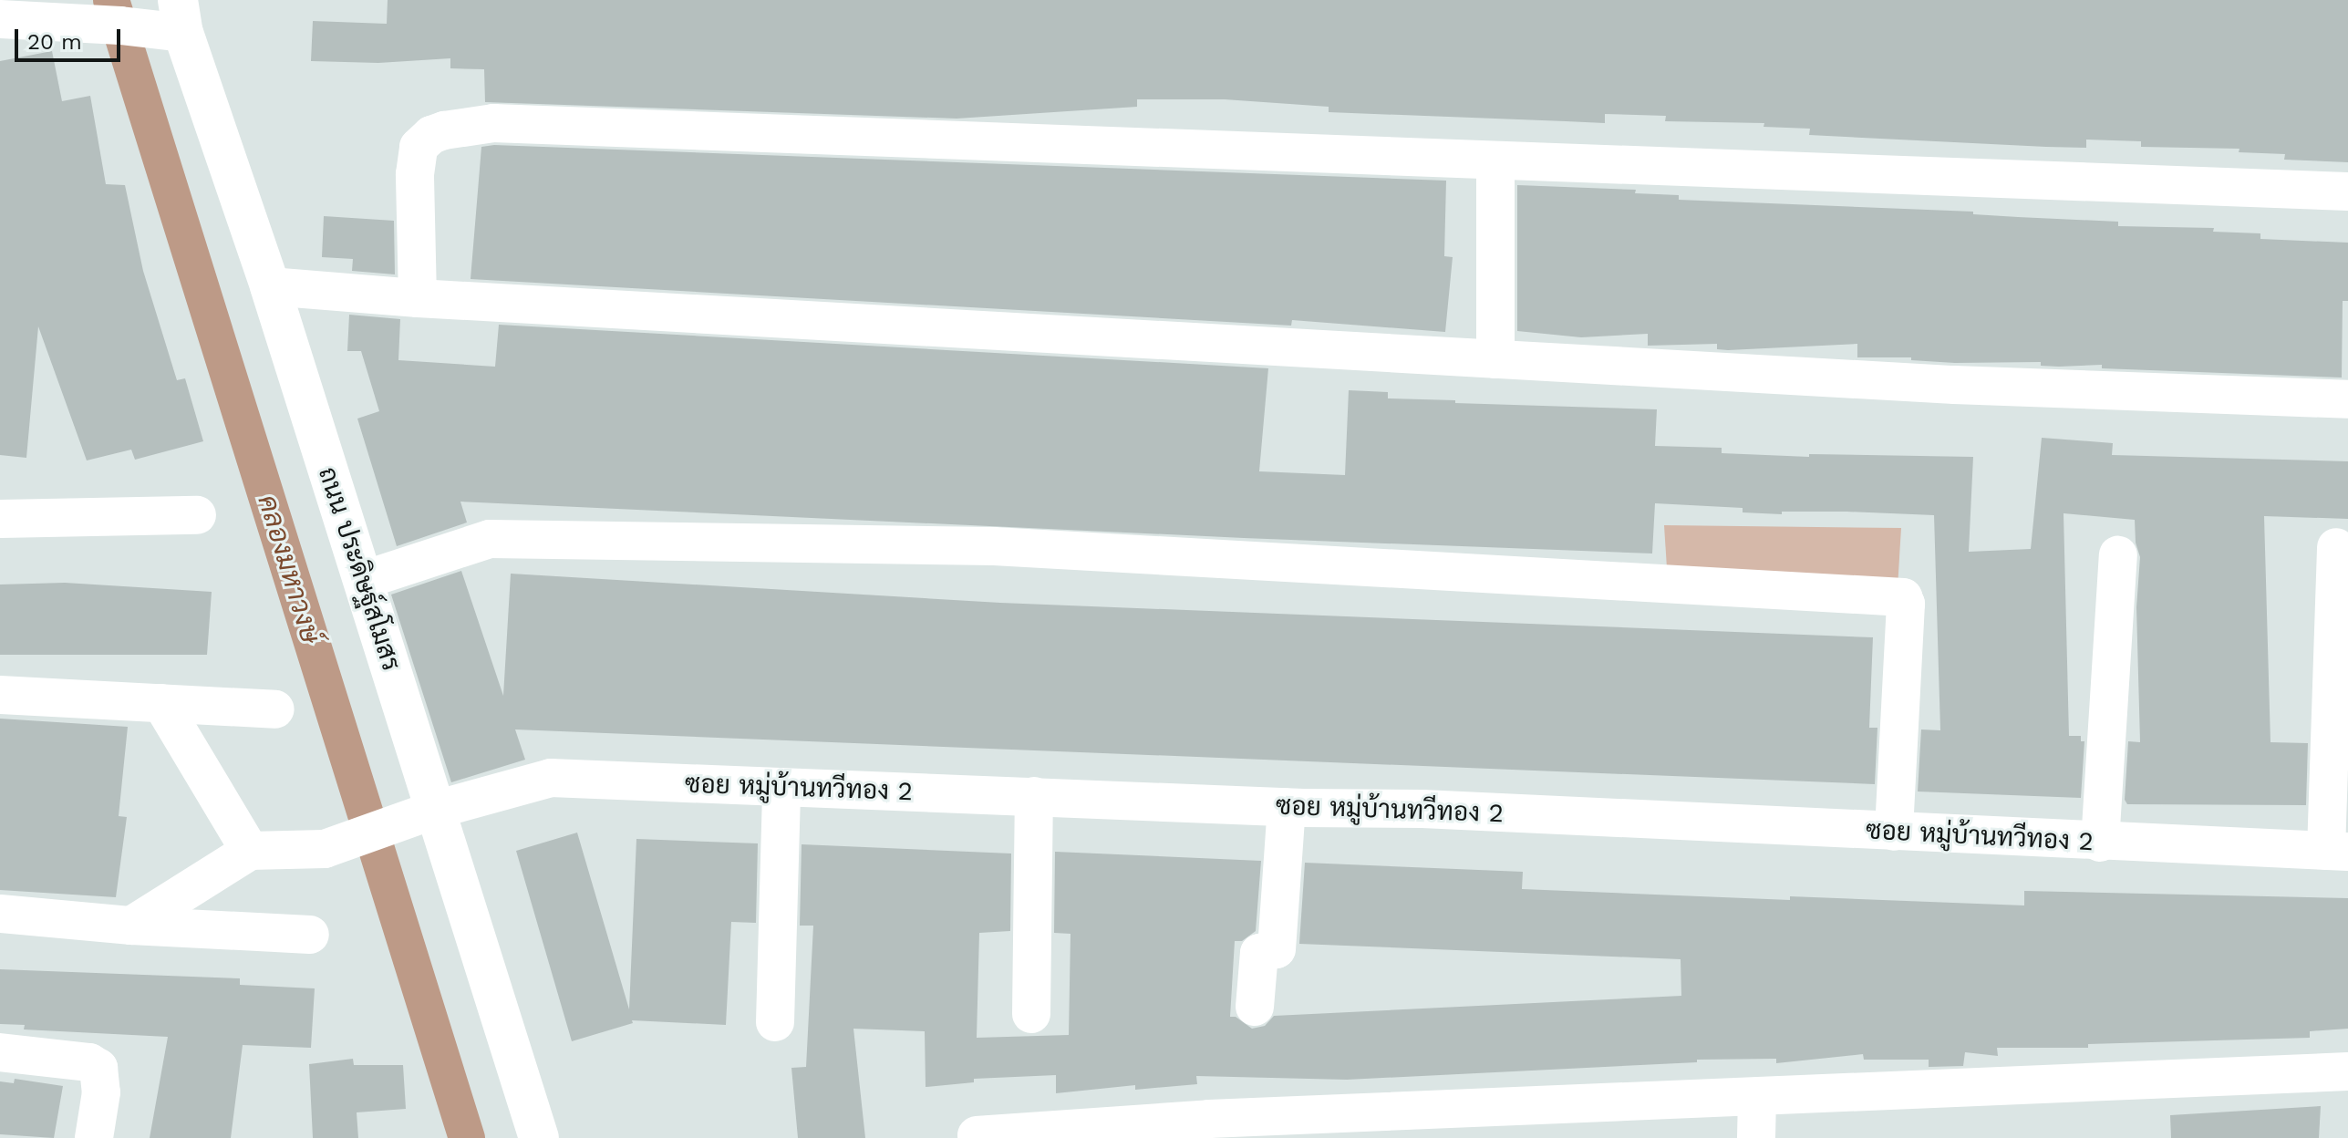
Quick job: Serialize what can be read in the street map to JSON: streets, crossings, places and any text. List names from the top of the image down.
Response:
{
  "streets": {
    "street": ["ถนน ประดิษฐ์สโมสร", "ซอย หมู่บ้านทวีทอง 2"]
  },
  "crossings": [
    ["ถนน ประดิษฐ์สโมสร", "ซอย หมู่บ้านทวีทอง 2"]
  ],
  "water": ["คลองมหาวงษ์"],
  "scale_bar": "20 m"
}
